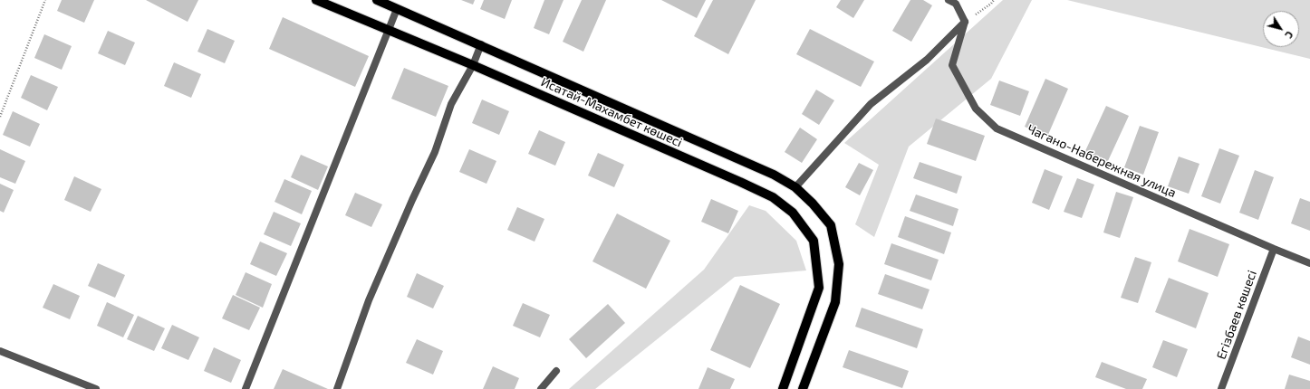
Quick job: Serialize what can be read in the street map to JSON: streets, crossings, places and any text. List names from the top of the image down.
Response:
{
  "streets": {
    "main road": ["Исатай-Махамбет көшесі"],
    "street": ["Чагано-Набережная улица", "Егізбаев көшесі"]
  },
  "crossings": [
    ["Чагано-Набережная улица", "Егізбаев көшесі"]
  ],
  "north": "bottom right"
}
